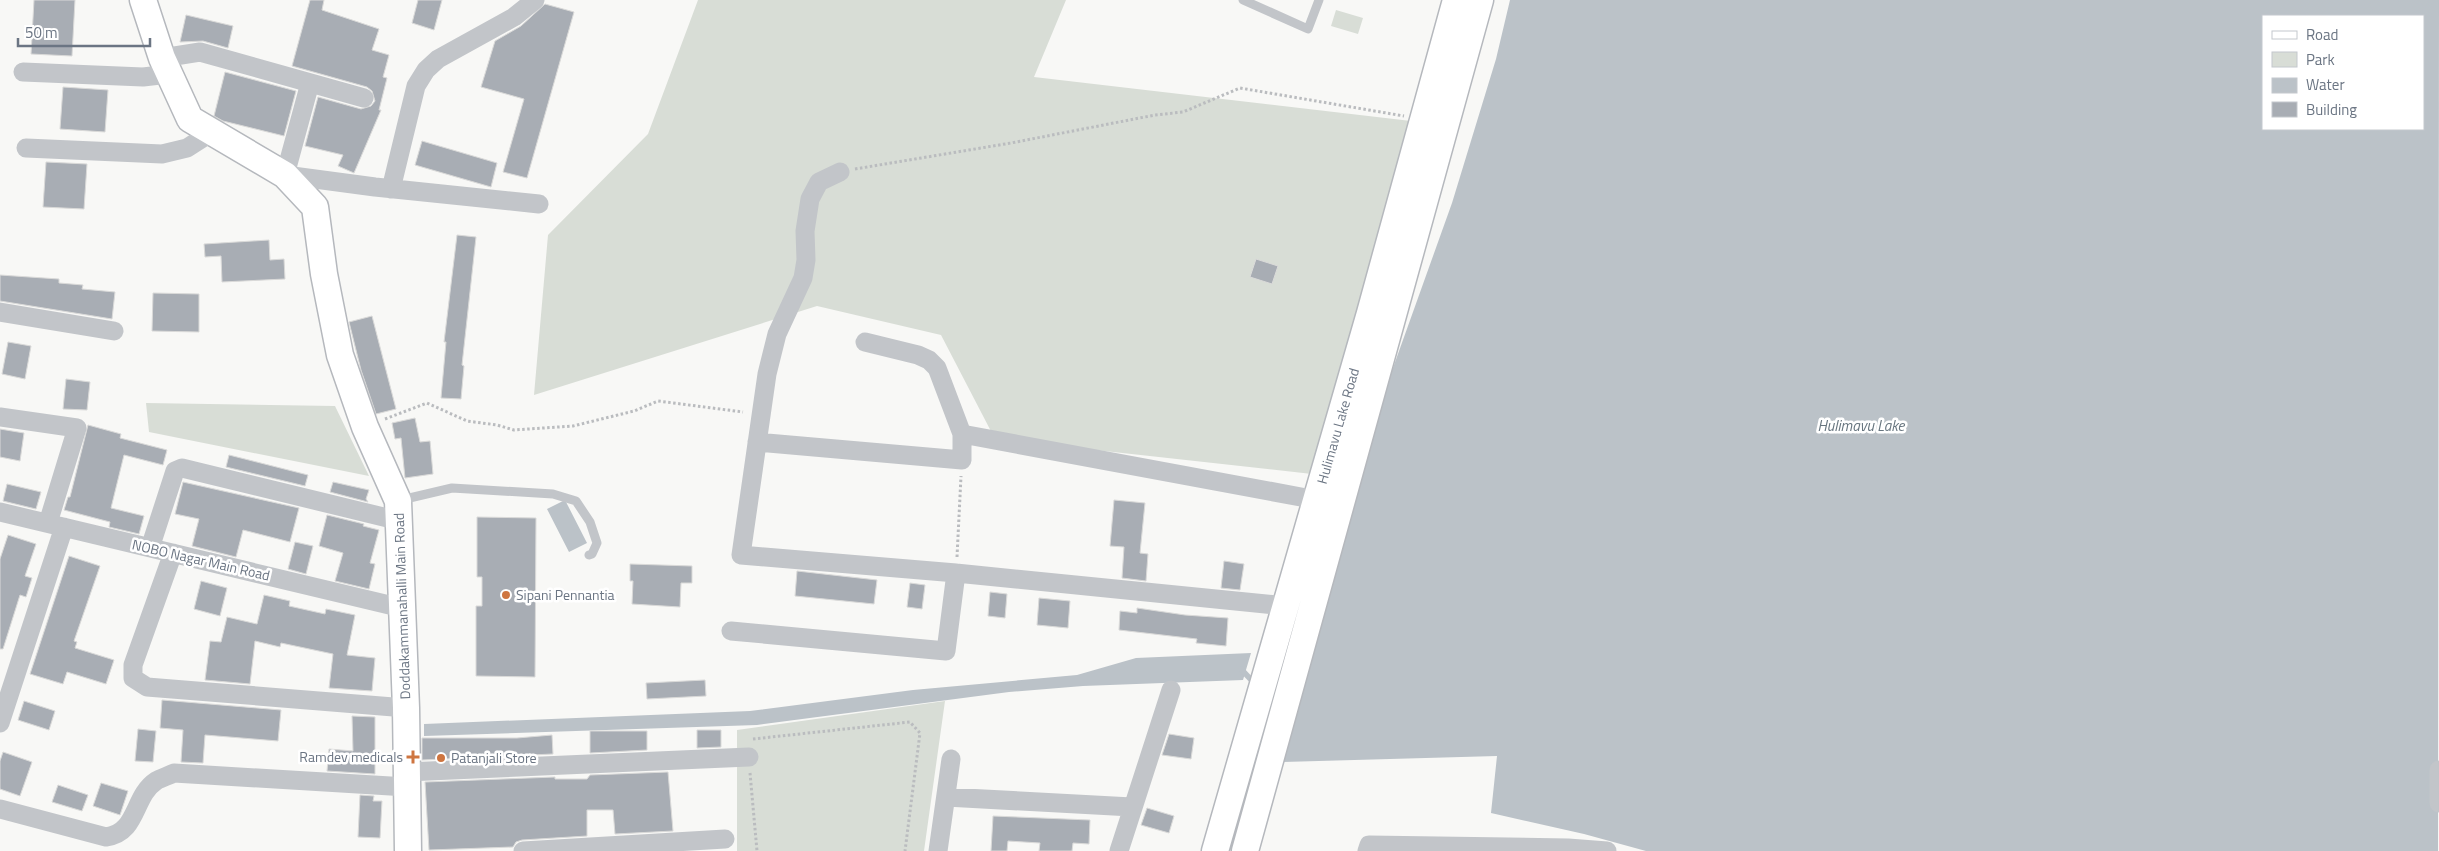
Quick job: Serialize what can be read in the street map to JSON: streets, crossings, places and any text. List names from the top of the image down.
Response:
{
  "streets": {
    "main road": ["Hulimavu Lake Road", "Doddakammanahalli Main Road"],
    "street": ["NOBO Nagar Main Road"]
  },
  "crossings": [
    ["NOBO Nagar Main Road", "Doddakammanahalli Main Road"]
  ],
  "water": ["Hulimavu Lake"],
  "places": {
    "other": ["Sipani Pennantia", "Patanjali Store"],
    "health": ["Ramdev medicals"]
  },
  "legend": [
    "Road",
    "Park",
    "Water",
    "Building"
  ],
  "scale_bar": "50 m"
}
